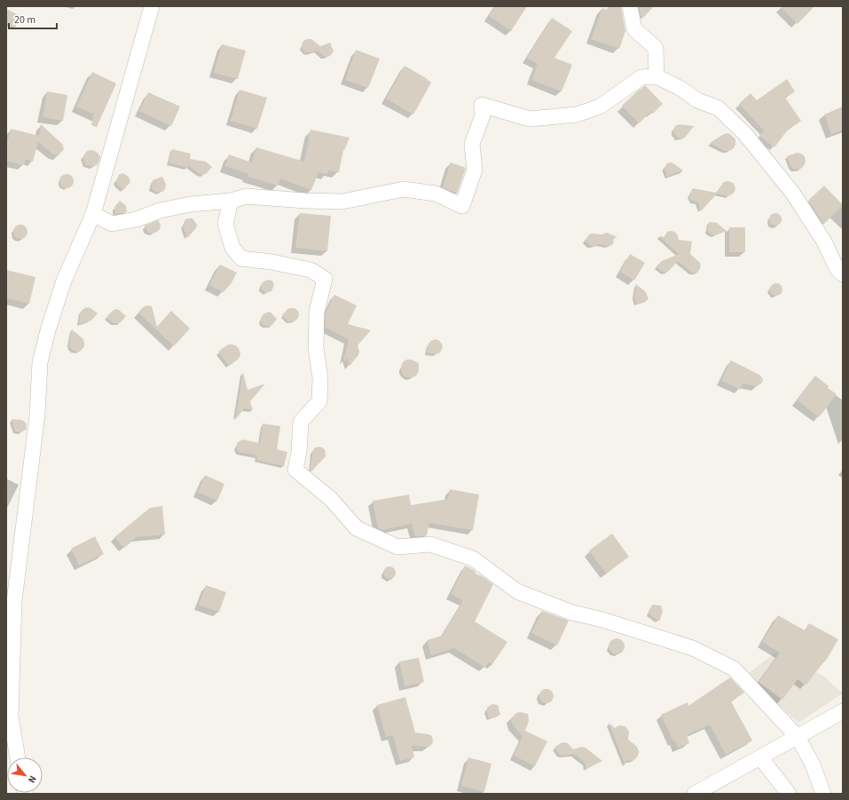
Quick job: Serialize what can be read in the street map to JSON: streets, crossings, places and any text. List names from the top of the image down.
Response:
{
  "scale_bar": "20 m",
  "north": "bottom right"
}
